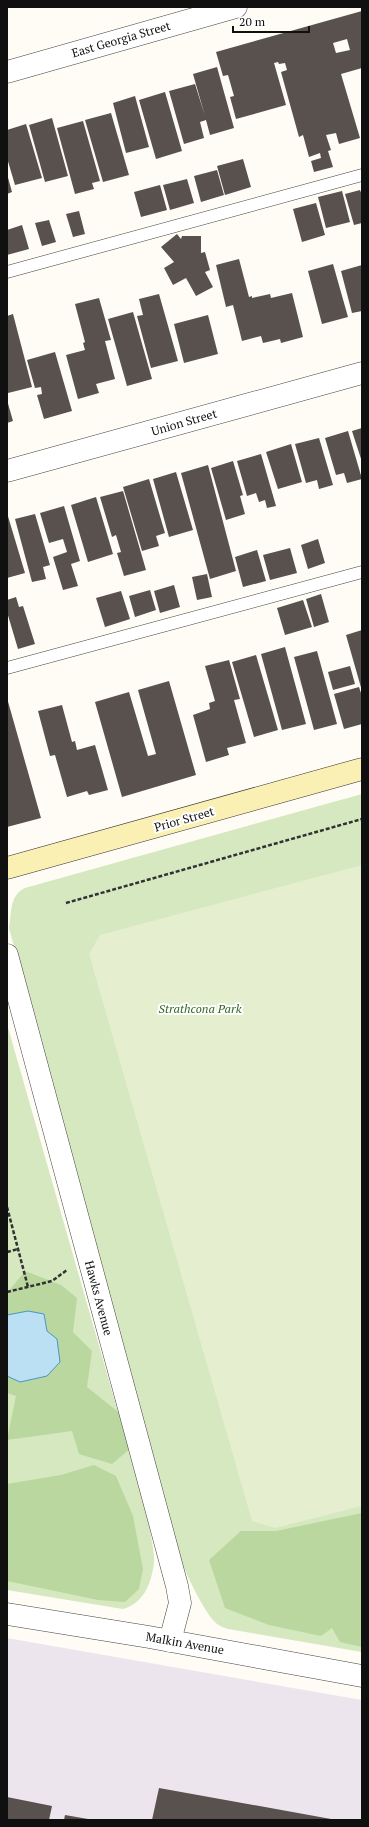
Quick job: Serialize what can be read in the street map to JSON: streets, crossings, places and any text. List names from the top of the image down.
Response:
{
  "streets": {
    "main road": ["Prior Street"],
    "street": [
      "East Georgia Street",
      "Union Street",
      "Hawks Avenue",
      "Malkin Avenue"
    ]
  },
  "crossings": [
    ["Hawks Avenue", "Malkin Avenue"]
  ],
  "parks": ["Strathcona Park"],
  "scale_bar": "20 m"
}
